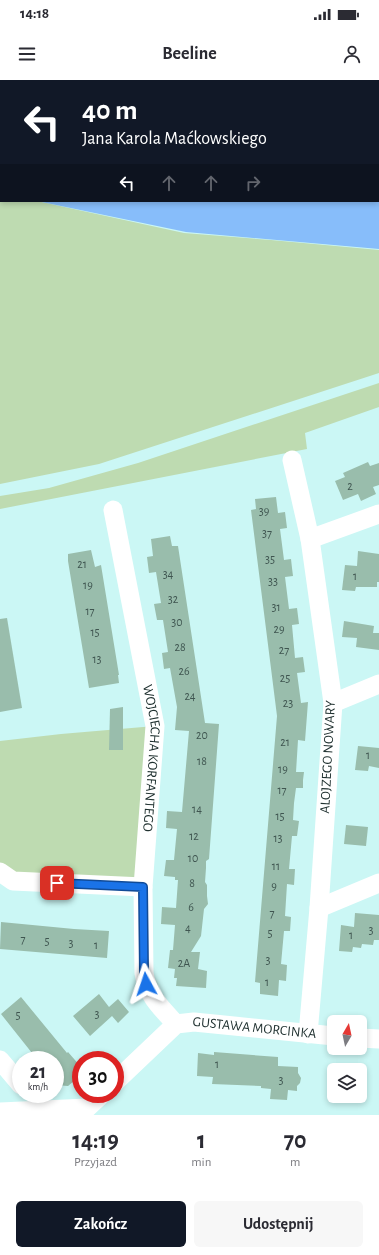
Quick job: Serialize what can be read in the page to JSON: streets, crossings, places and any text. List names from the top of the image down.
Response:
{
  "streets": {
    "street": ["ALOJZEGO NOWARY", "WOJCIECHA KORFANTEGO", "GUSTAWA MORCINKA"]
  },
  "crossings": [
    ["ALOJZEGO NOWARY", "GUSTAWA MORCINKA"],
    ["WOJCIECHA KORFANTEGO", "GUSTAWA MORCINKA"]
  ],
  "house_numbers": [
    "2",
    "39",
    "37",
    "35",
    "21",
    "34",
    "1",
    "33",
    "19",
    "32",
    "31",
    "17",
    "30",
    "29",
    "15",
    "28",
    "27",
    "13",
    "26",
    "25",
    "24",
    "23",
    "20",
    "21",
    "1",
    "18",
    "19",
    "17",
    "14",
    "15",
    "12",
    "13",
    "10",
    "11",
    "8",
    "9",
    "6",
    "7",
    "4",
    "3",
    "5",
    "1",
    "7",
    "5",
    "3",
    "1",
    "3",
    "2A",
    "1",
    "3",
    "5",
    "1",
    "3"
  ],
  "north": "top",
  "page": {
    "status": "14:18",
    "header": "Beeline",
    "turn": ["40 m", "Jana Karola Maćkowskiego"],
    "speed": "21 km/h",
    "limit": "30",
    "eta": [
      "14:19",
      "Przyjazd",
      "1",
      "min",
      "70",
      "m"
    ],
    "buttons": ["Zakończ", "Udostępnij"]
  }
}
